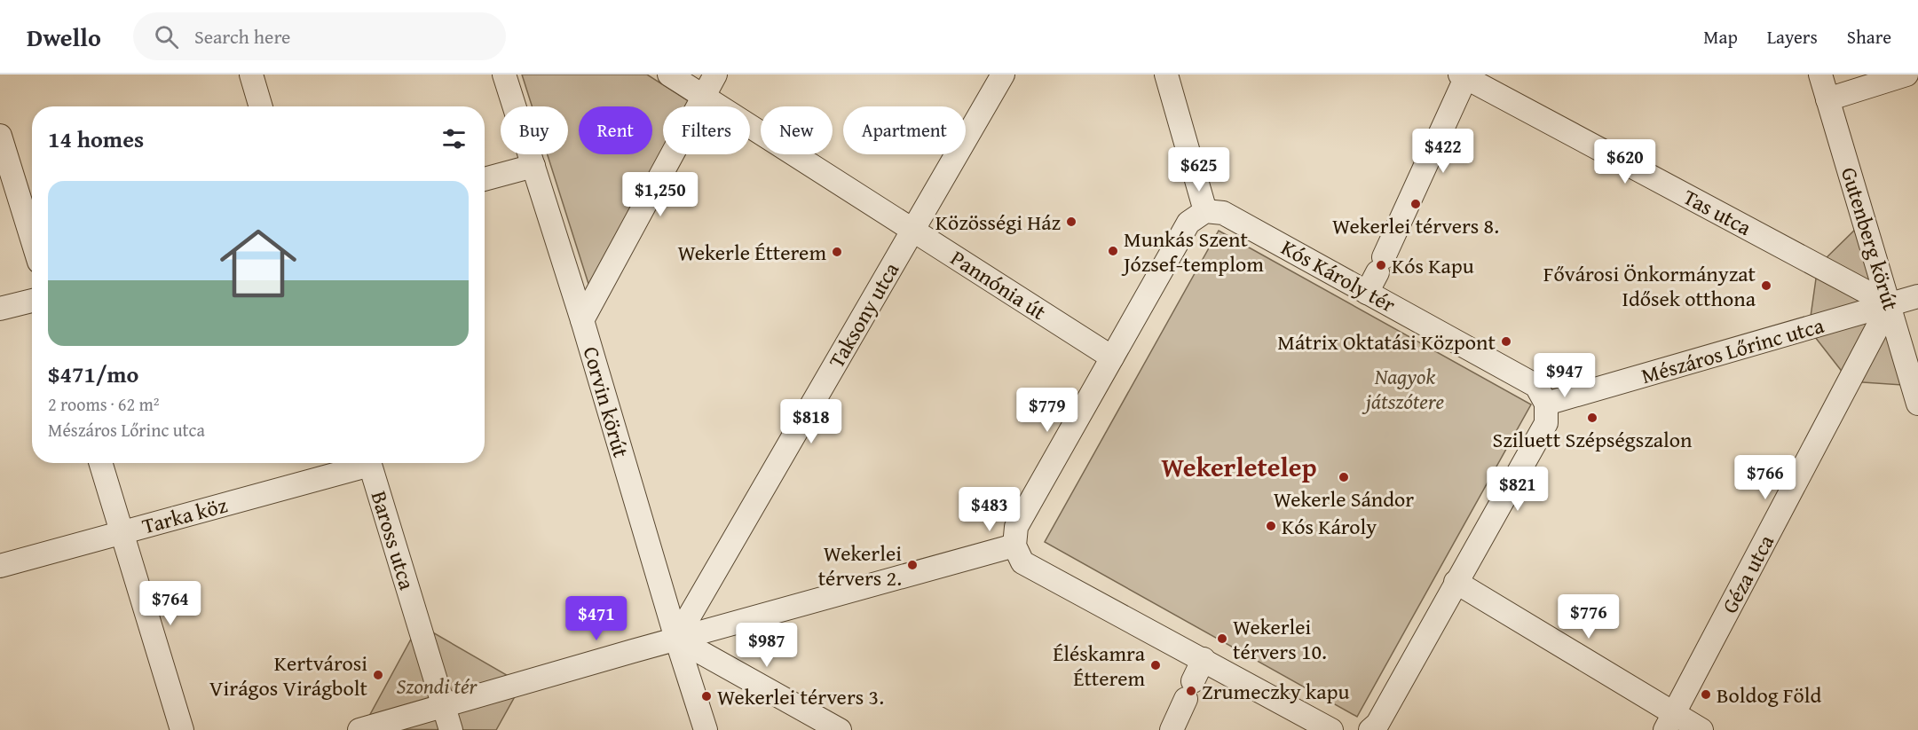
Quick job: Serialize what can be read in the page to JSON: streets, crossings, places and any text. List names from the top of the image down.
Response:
{
  "streets": {
    "street": [
      "Tas utca",
      "Gutenberg körút",
      "Kós Károly tér",
      "Pannónia út",
      "Taksony utca",
      "Mészáros Lőrinc utca",
      "Corvin körút",
      "Tarka köz",
      "Baross utca",
      "Géza utca"
    ]
  },
  "crossings": [
    ["Tas utca", "Gutenberg körút"],
    ["Tas utca", "Mészáros Lőrinc utca"],
    ["Tas utca", "Géza utca"],
    ["Gutenberg körút", "Mészáros Lőrinc utca"],
    ["Gutenberg körút", "Géza utca"],
    ["Kós Károly tér", "Mészáros Lőrinc utca"],
    ["Pannónia út", "Taksony utca"],
    ["Taksony utca", "Corvin körút"],
    ["Mészáros Lőrinc utca", "Géza utca"]
  ],
  "districts": ["Wekerletelep"],
  "parks": ["Nagyok játszótere", "Szondi tér"],
  "places": [
    "Wekerlei térvers 8.",
    "Közösségi Ház",
    "Munkás Szent József-templom",
    "Wekerle Étterem",
    "Kós Kapu",
    "Fővárosi Önkormányzat Idősek otthona",
    "Mátrix Oktatási Központ",
    "Sziluett Szépségszalon",
    "Wekerle Sándor",
    "Kós Károly",
    "Wekerlei térvers 2.",
    "Wekerlei térvers 10.",
    "Éléskamra Étterem",
    "Kertvárosi Virágos Virágbolt",
    "Zrumeczky kapu",
    "Boldog Föld",
    "Wekerlei térvers 3."
  ],
  "page": {
    "header": "Dwello",
    "search": "Search here",
    "nav": ["Map", "Layers", "Share"],
    "chip": [
      "Buy",
      "Rent",
      "Filters",
      "New",
      "Apartment"
    ],
    "heading": "14 homes",
    "price": [
      "$422",
      "$620",
      "$625",
      "$1,250",
      "$947",
      "$779",
      "$818",
      "$766",
      "$821",
      "$483",
      "$764",
      "$776",
      "$471",
      "$987"
    ],
    "list": [
      {
        "name": "$471/mo",
        "note": "2 rooms · 62 m² · Mészáros Lőrinc utca"
      }
    ]
  }
}
